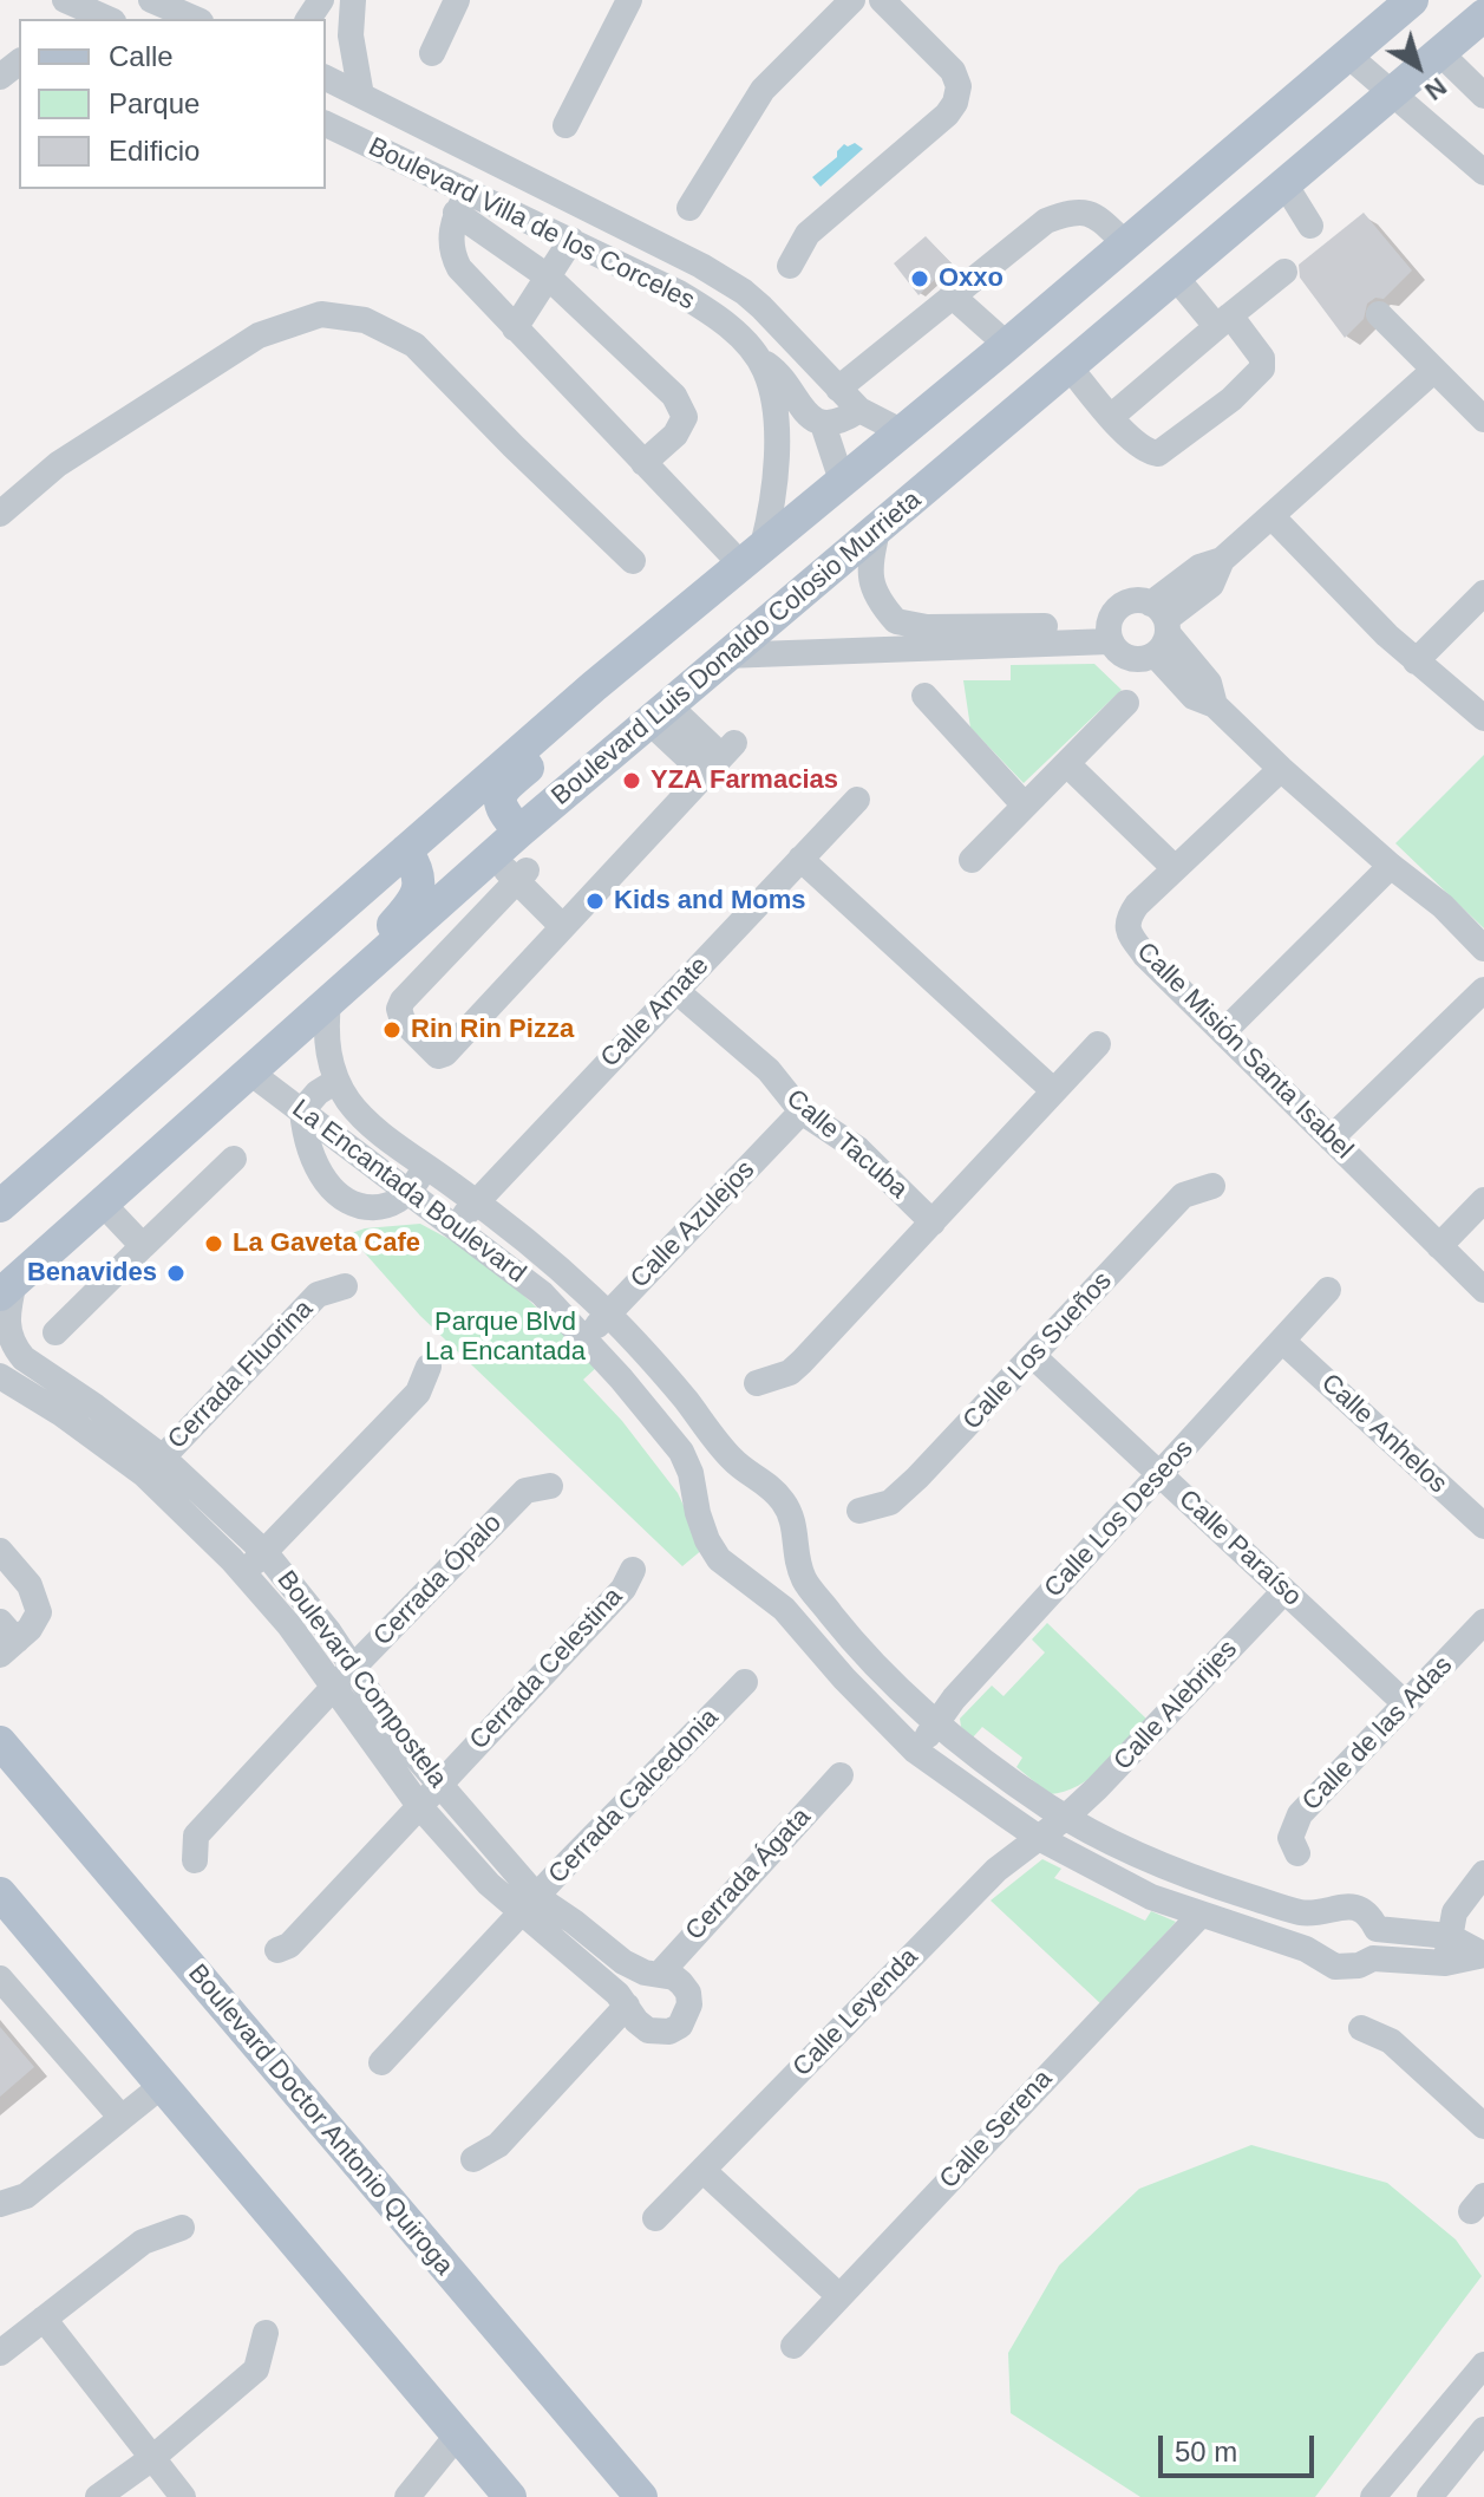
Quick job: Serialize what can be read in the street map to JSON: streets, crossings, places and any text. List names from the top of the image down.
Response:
{
  "streets": {
    "main road": ["Boulevard Luis Donaldo Colosio Murrieta", "Boulevard Doctor Antonio Quiroga"],
    "street": [
      "Boulevard Villa de los Corceles",
      "Calle Amate",
      "Calle Misión Santa Isabel",
      "Calle Tacuba",
      "La Encantada Boulevard",
      "Calle Azulejos",
      "Calle Los Sueños",
      "Cerrada Fluorina",
      "Calle Anhelos",
      "Calle Los Deseos",
      "Calle Paraíso",
      "Cerrada Ópalo",
      "Cerrada Celestina",
      "Boulevard Compostela",
      "Calle Alebrijes",
      "Calle de las Adas",
      "Cerrada Calcedonia",
      "Cerrada Ágata",
      "Calle Leyenda",
      "Calle Serena"
    ]
  },
  "crossings": [
    ["Boulevard Luis Donaldo Colosio Murrieta", "La Encantada Boulevard"],
    ["Boulevard Luis Donaldo Colosio Murrieta", "Boulevard Compostela"],
    ["Calle Amate", "Calle Tacuba"],
    ["Calle Amate", "La Encantada Boulevard"],
    ["Calle Tacuba", "Calle Azulejos"],
    ["La Encantada Boulevard", "Calle Azulejos"],
    ["La Encantada Boulevard", "Calle Los Deseos"],
    ["La Encantada Boulevard", "Calle Alebrijes"],
    ["La Encantada Boulevard", "Calle Leyenda"],
    ["La Encantada Boulevard", "Calle Serena"],
    ["Calle Los Sueños", "Calle Paraíso"],
    ["Cerrada Fluorina", "Boulevard Compostela"],
    ["Calle Anhelos", "Calle Los Deseos"],
    ["Calle Los Deseos", "Calle Paraíso"],
    ["Calle Paraíso", "Calle Alebrijes"],
    ["Calle Paraíso", "Calle de las Adas"],
    ["Cerrada Ópalo", "Boulevard Compostela"],
    ["Cerrada Celestina", "Boulevard Compostela"],
    ["Boulevard Compostela", "Cerrada Calcedonia"],
    ["Boulevard Compostela", "Cerrada Ágata"],
    ["Calle Alebrijes", "Calle Leyenda"]
  ],
  "parks": ["Parque Blvd La Encantada"],
  "places": [
    "Oxxo",
    "YZA Farmacias",
    "Kids and Moms",
    "Rin Rin Pizza",
    "La Gaveta Cafe",
    "Benavides"
  ],
  "legend": ["Calle", "Parque", "Edificio"],
  "scale_bar": "50 m",
  "north": "bottom right"
}
